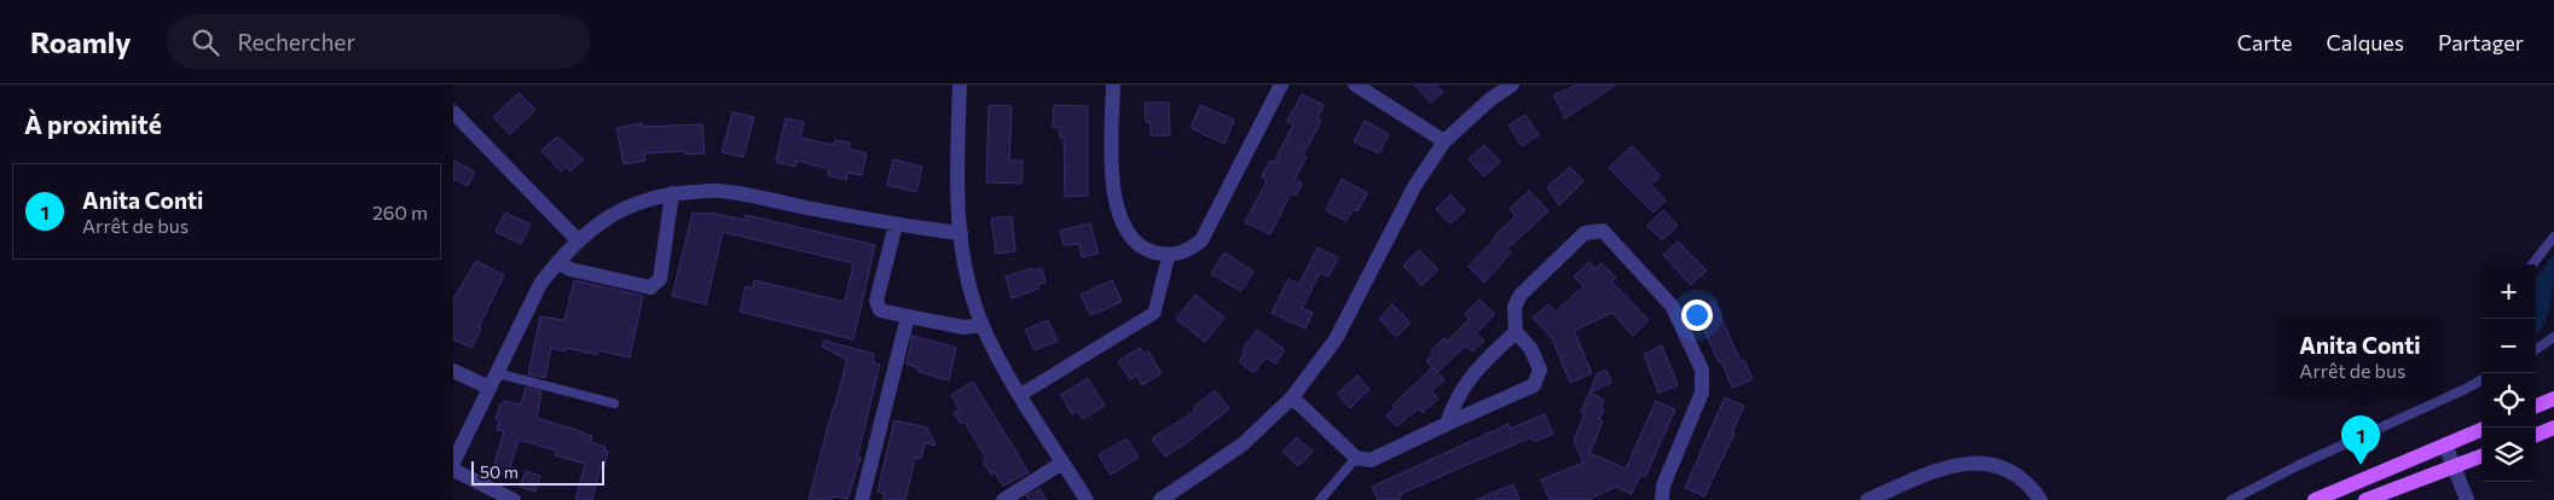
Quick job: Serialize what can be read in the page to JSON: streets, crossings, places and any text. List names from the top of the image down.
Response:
{
  "scale_bar": "50 m",
  "page": {
    "header": "Roamly",
    "search": "Rechercher",
    "nav": ["Carte", "Calques", "Partager"],
    "heading": "À proximité",
    "list": [
      {
        "mark": "1",
        "name": "Anita Conti",
        "note": "Arrêt de bus",
        "value": "260 m"
      }
    ],
    "map_buttons": ["+", "−"],
    "popup": ["Anita Conti", "Arrêt de bus"],
    "pins": "1",
    "scale": "50 m"
  }
}
